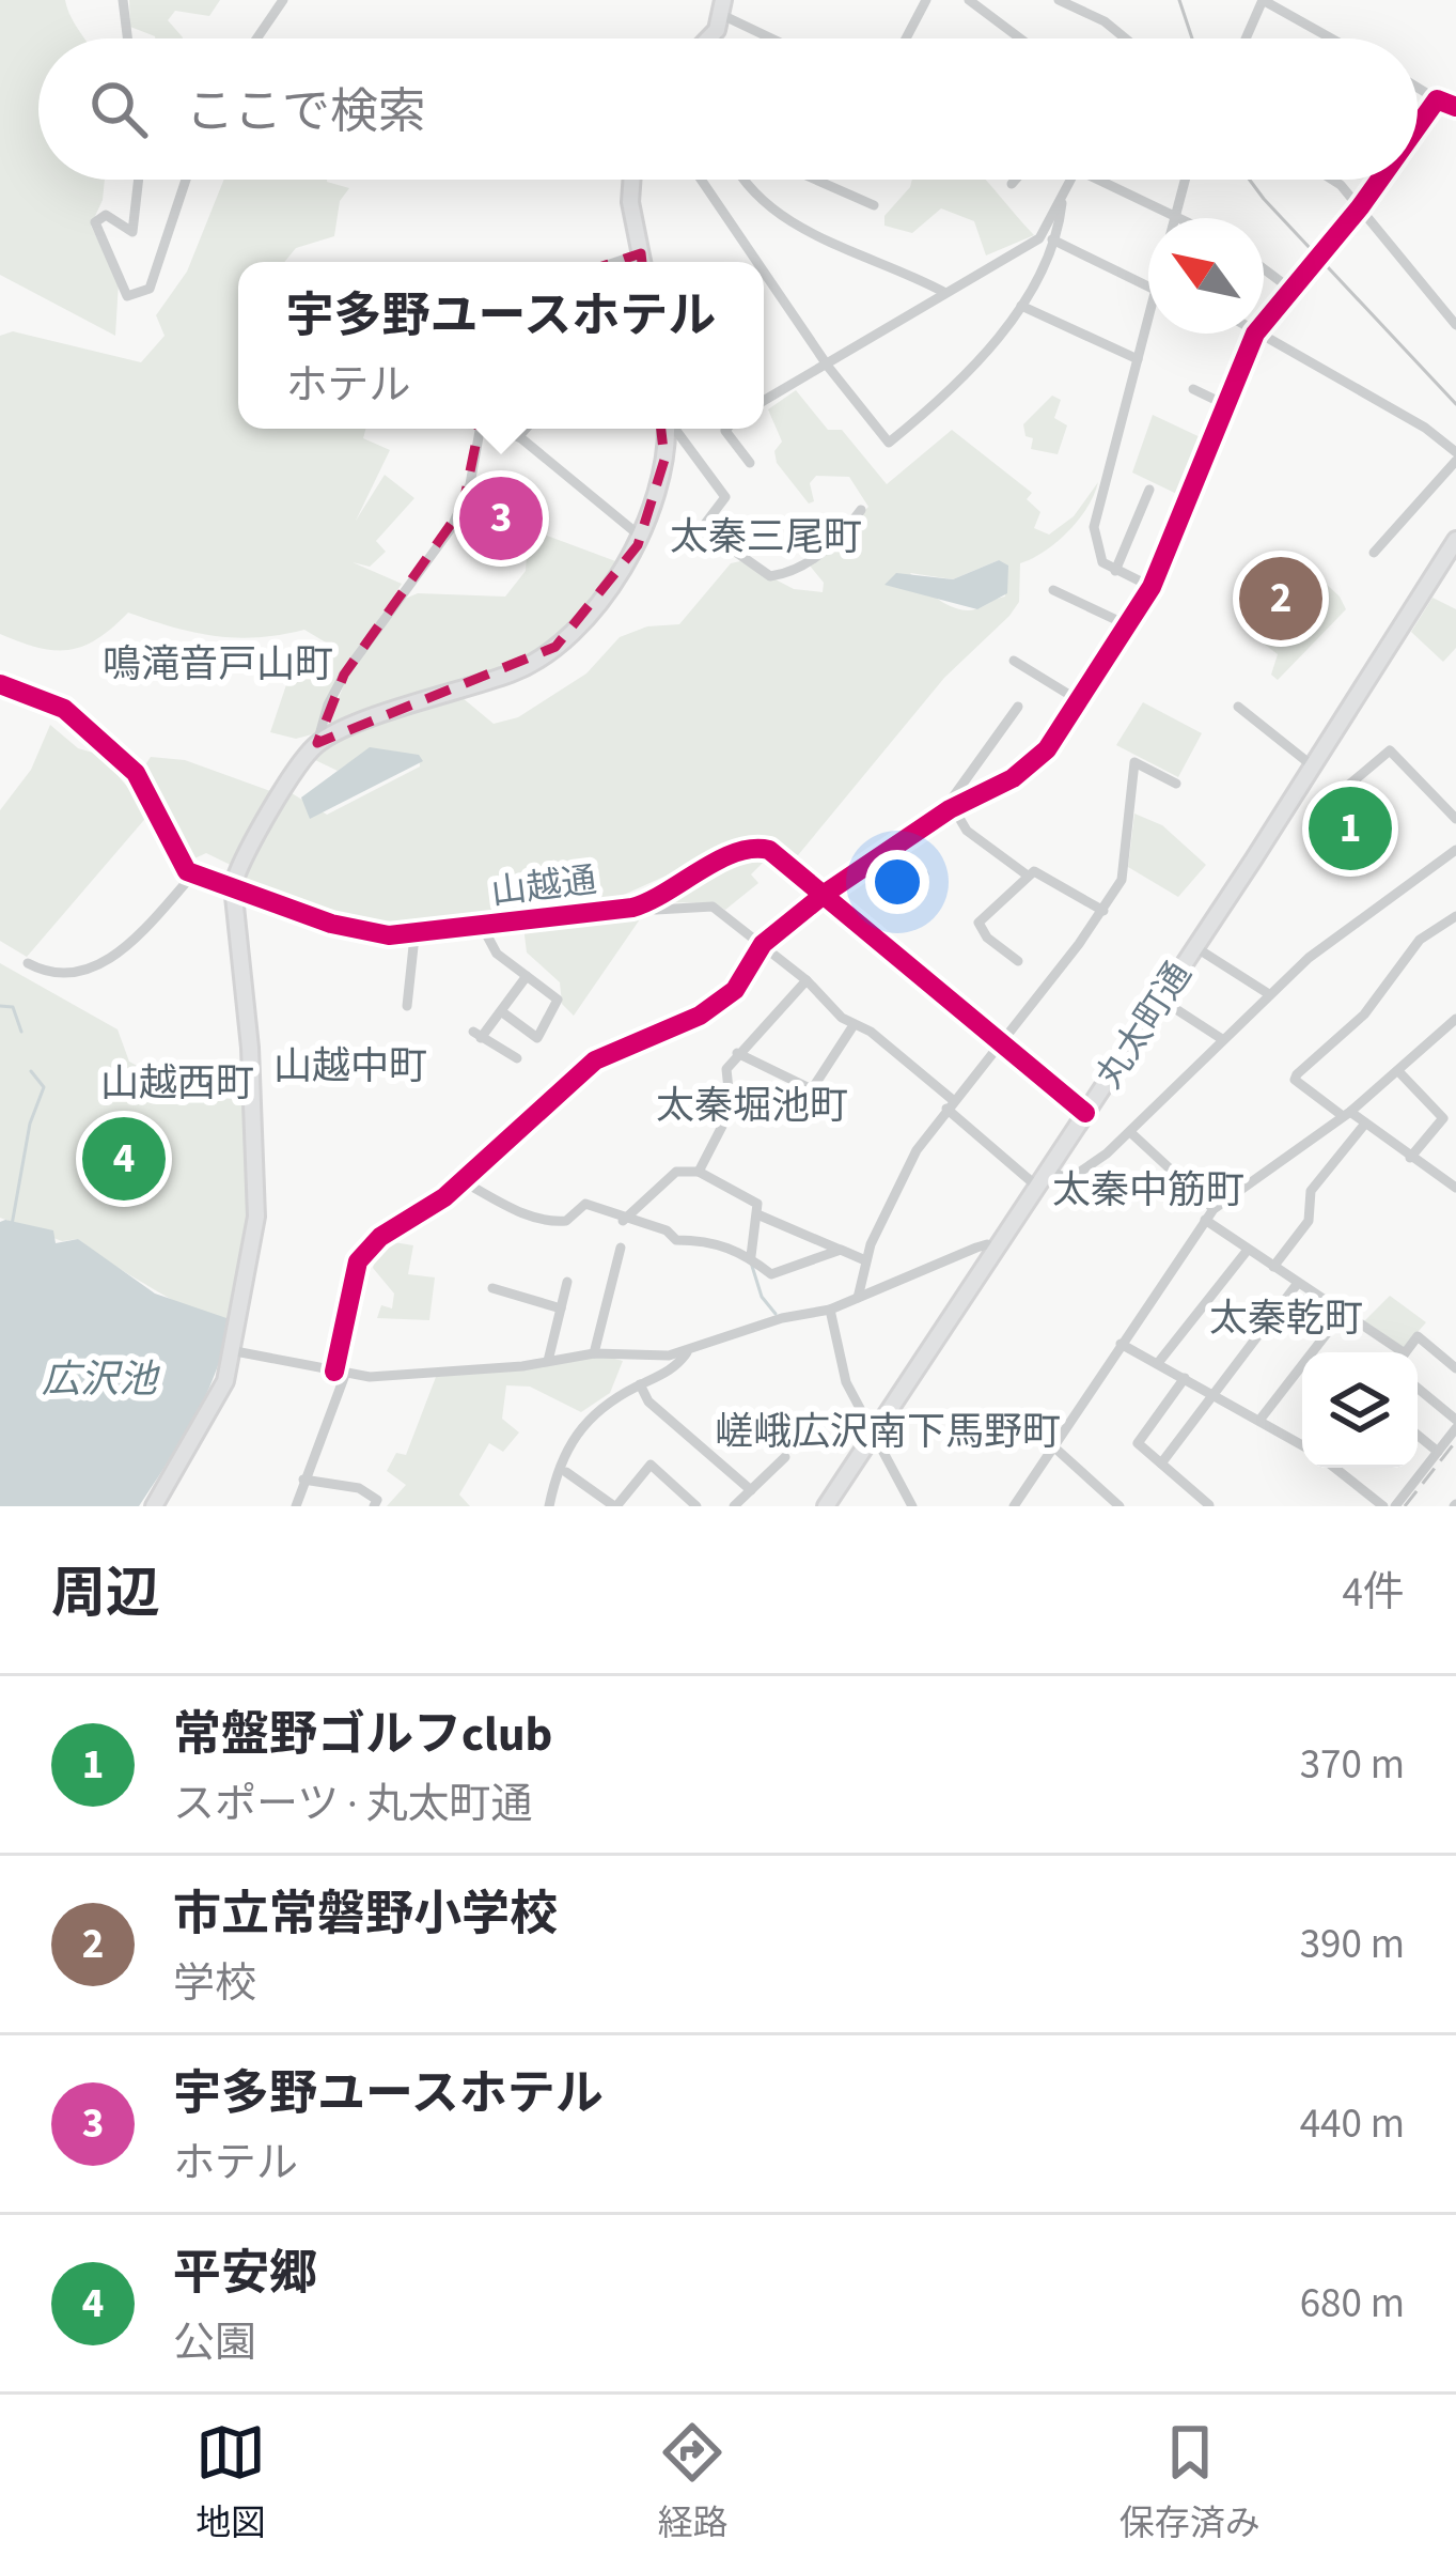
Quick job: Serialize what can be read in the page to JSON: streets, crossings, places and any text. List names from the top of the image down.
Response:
{
  "streets": {
    "main road": ["丸太町通"],
    "street": ["山越通"]
  },
  "crossings": [
    ["山越通", "丸太町通"]
  ],
  "districts": [
    "太秦三尾町",
    "鳴滝音戸山町",
    "山越中町",
    "山越西町",
    "太秦堀池町",
    "太秦中筋町",
    "太秦乾町",
    "嵯峨広沢南下馬野町"
  ],
  "water": ["広沢池"],
  "north": "top left",
  "page": {
    "search": "ここで検索",
    "popup": ["宇多野ユースホテル", "ホテル"],
    "pins": [
      "3",
      "2",
      "1",
      "4"
    ],
    "heading": ["周辺", "4件"],
    "list": [
      {
        "mark": "1",
        "name": "常盤野ゴルフclub",
        "note": "スポーツ · 丸太町通",
        "value": "370 m"
      },
      {
        "mark": "2",
        "name": "市立常磐野小学校",
        "note": "学校",
        "value": "390 m"
      },
      {
        "mark": "3",
        "name": "宇多野ユースホテル",
        "note": "ホテル",
        "value": "440 m"
      },
      {
        "mark": "4",
        "name": "平安郷",
        "note": "公園",
        "value": "680 m"
      }
    ],
    "nav": ["地図", "経路", "保存済み"]
  }
}
